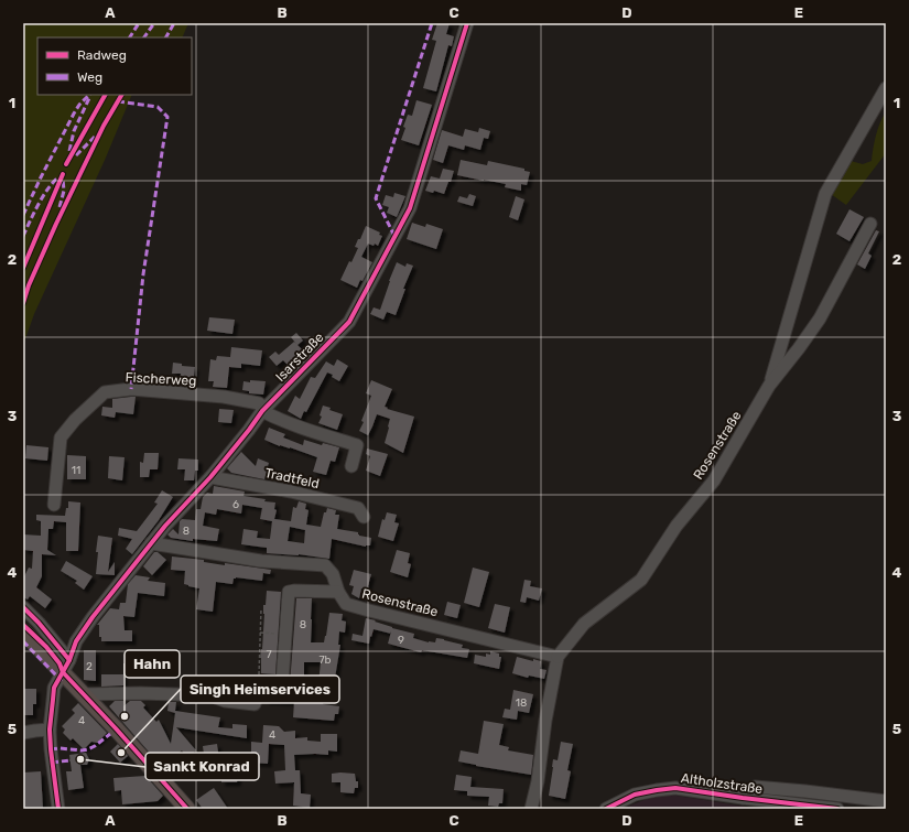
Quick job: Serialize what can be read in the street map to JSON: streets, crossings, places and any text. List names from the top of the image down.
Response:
{
  "streets": {
    "street": [
      "Isarstraße",
      "Fischerweg",
      "Rosenstraße",
      "Tradtfeld",
      "Altholzstraße"
    ]
  },
  "crossings": [
    ["Isarstraße", "Fischerweg"],
    ["Isarstraße", "Rosenstraße"],
    ["Isarstraße", "Tradtfeld"]
  ],
  "places": ["Hahn", "Singh Heimservices", "Sankt Konrad"],
  "house_numbers": [
    "11",
    "6",
    "8",
    "8",
    "9",
    "7",
    "7b",
    "2",
    "18",
    "4",
    "4"
  ],
  "legend": ["Radweg", "Weg"],
  "grid": {
    "columns": [
      "A",
      "B",
      "C",
      "D",
      "E"
    ],
    "rows": [
      "1",
      "2",
      "3",
      "4",
      "5"
    ]
  }
}
